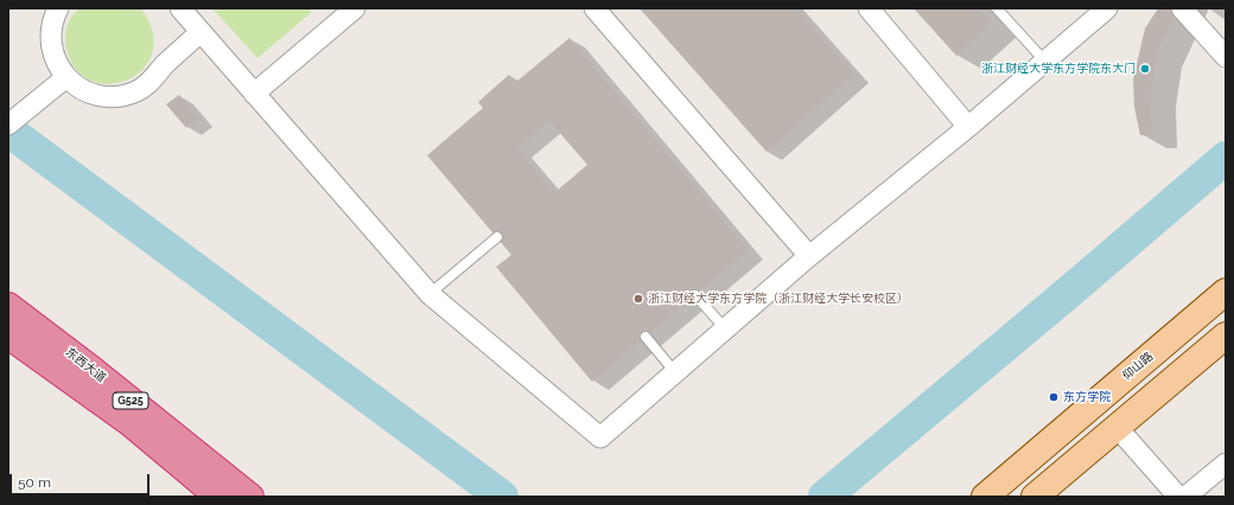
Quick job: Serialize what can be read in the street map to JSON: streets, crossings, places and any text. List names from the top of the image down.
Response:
{
  "streets": {
    "highway": ["东西大道", "G525"],
    "main road": ["仰山路"]
  },
  "places": ["浙江财经大学东方学院东大门", "浙江财经大学东方学院（浙江财经大学长安校区）", "东方学院"],
  "scale_bar": "50 m"
}
